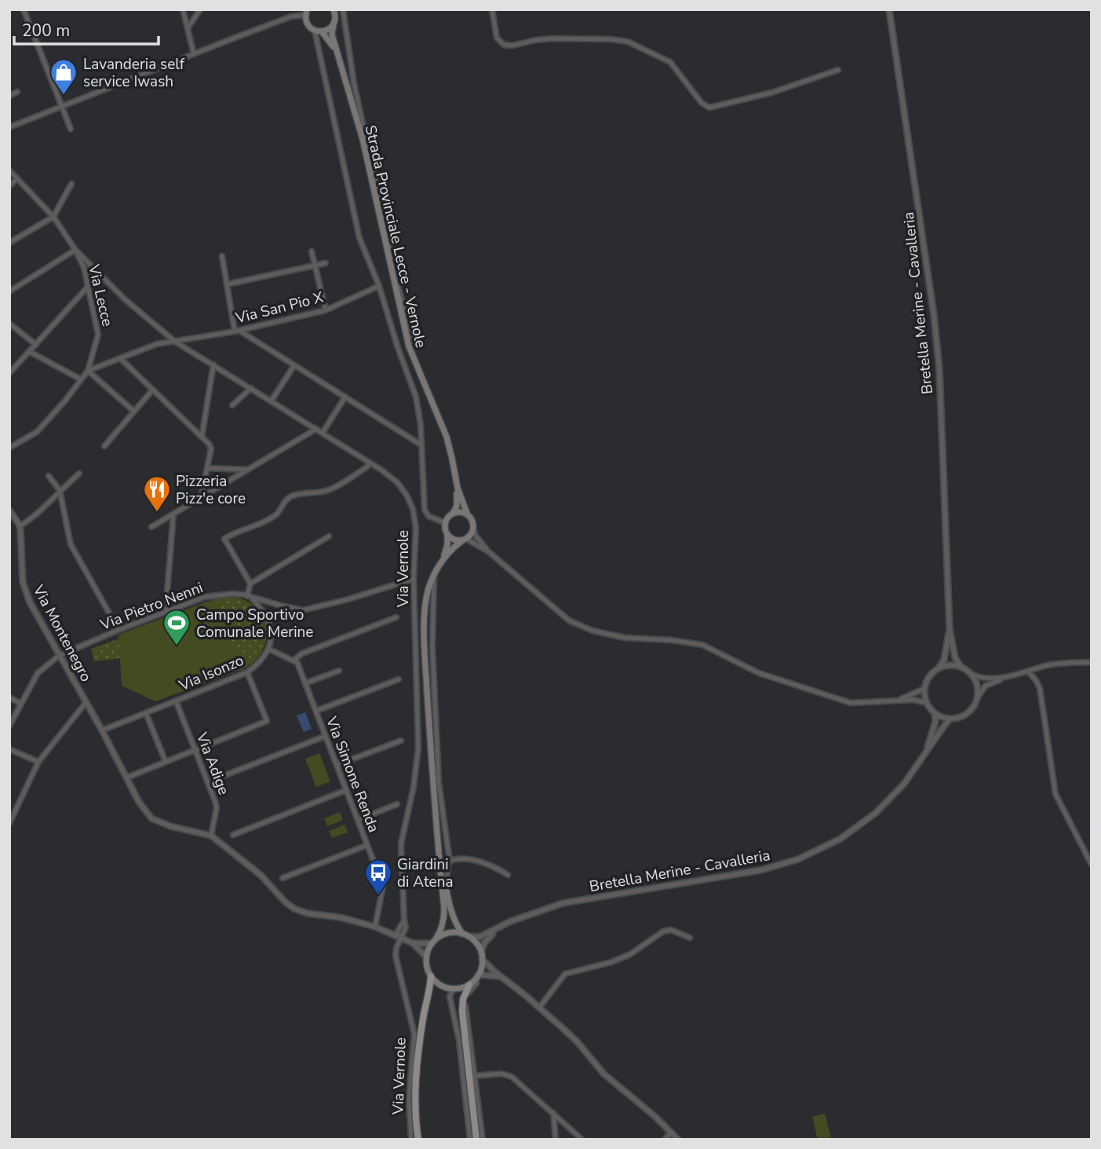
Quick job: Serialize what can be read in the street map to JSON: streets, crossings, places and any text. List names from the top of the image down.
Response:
{
  "streets": {
    "main road": ["Strada Provinciale Lecce - Vernole"],
    "street": [
      "Via Lecce",
      "Bretella Merine - Cavalleria",
      "Via San Pio X",
      "Via Vernole",
      "Via Pietro Nenni",
      "Via Montenegro",
      "Via Isonzo",
      "Via Adige",
      "Via Simone Renda"
    ]
  },
  "crossings": [
    ["Via Lecce", "Via Vernole"],
    ["Via San Pio X", "Via Vernole"],
    ["Via Vernole", "Via Pietro Nenni"],
    ["Via Pietro Nenni", "Via Montenegro"],
    ["Via Montenegro", "Via Isonzo"],
    ["Via Montenegro", "Via Adige"],
    ["Via Isonzo", "Via Adige"]
  ],
  "places": {
    "shop": ["Lavanderia self service Iwash"],
    "restaurant": ["Pizzeria Pizz'e core"],
    "sports": ["Campo Sportivo Comunale Merine"],
    "bus stop": ["Giardini di Atena"]
  },
  "scale_bar": "200 m"
}
